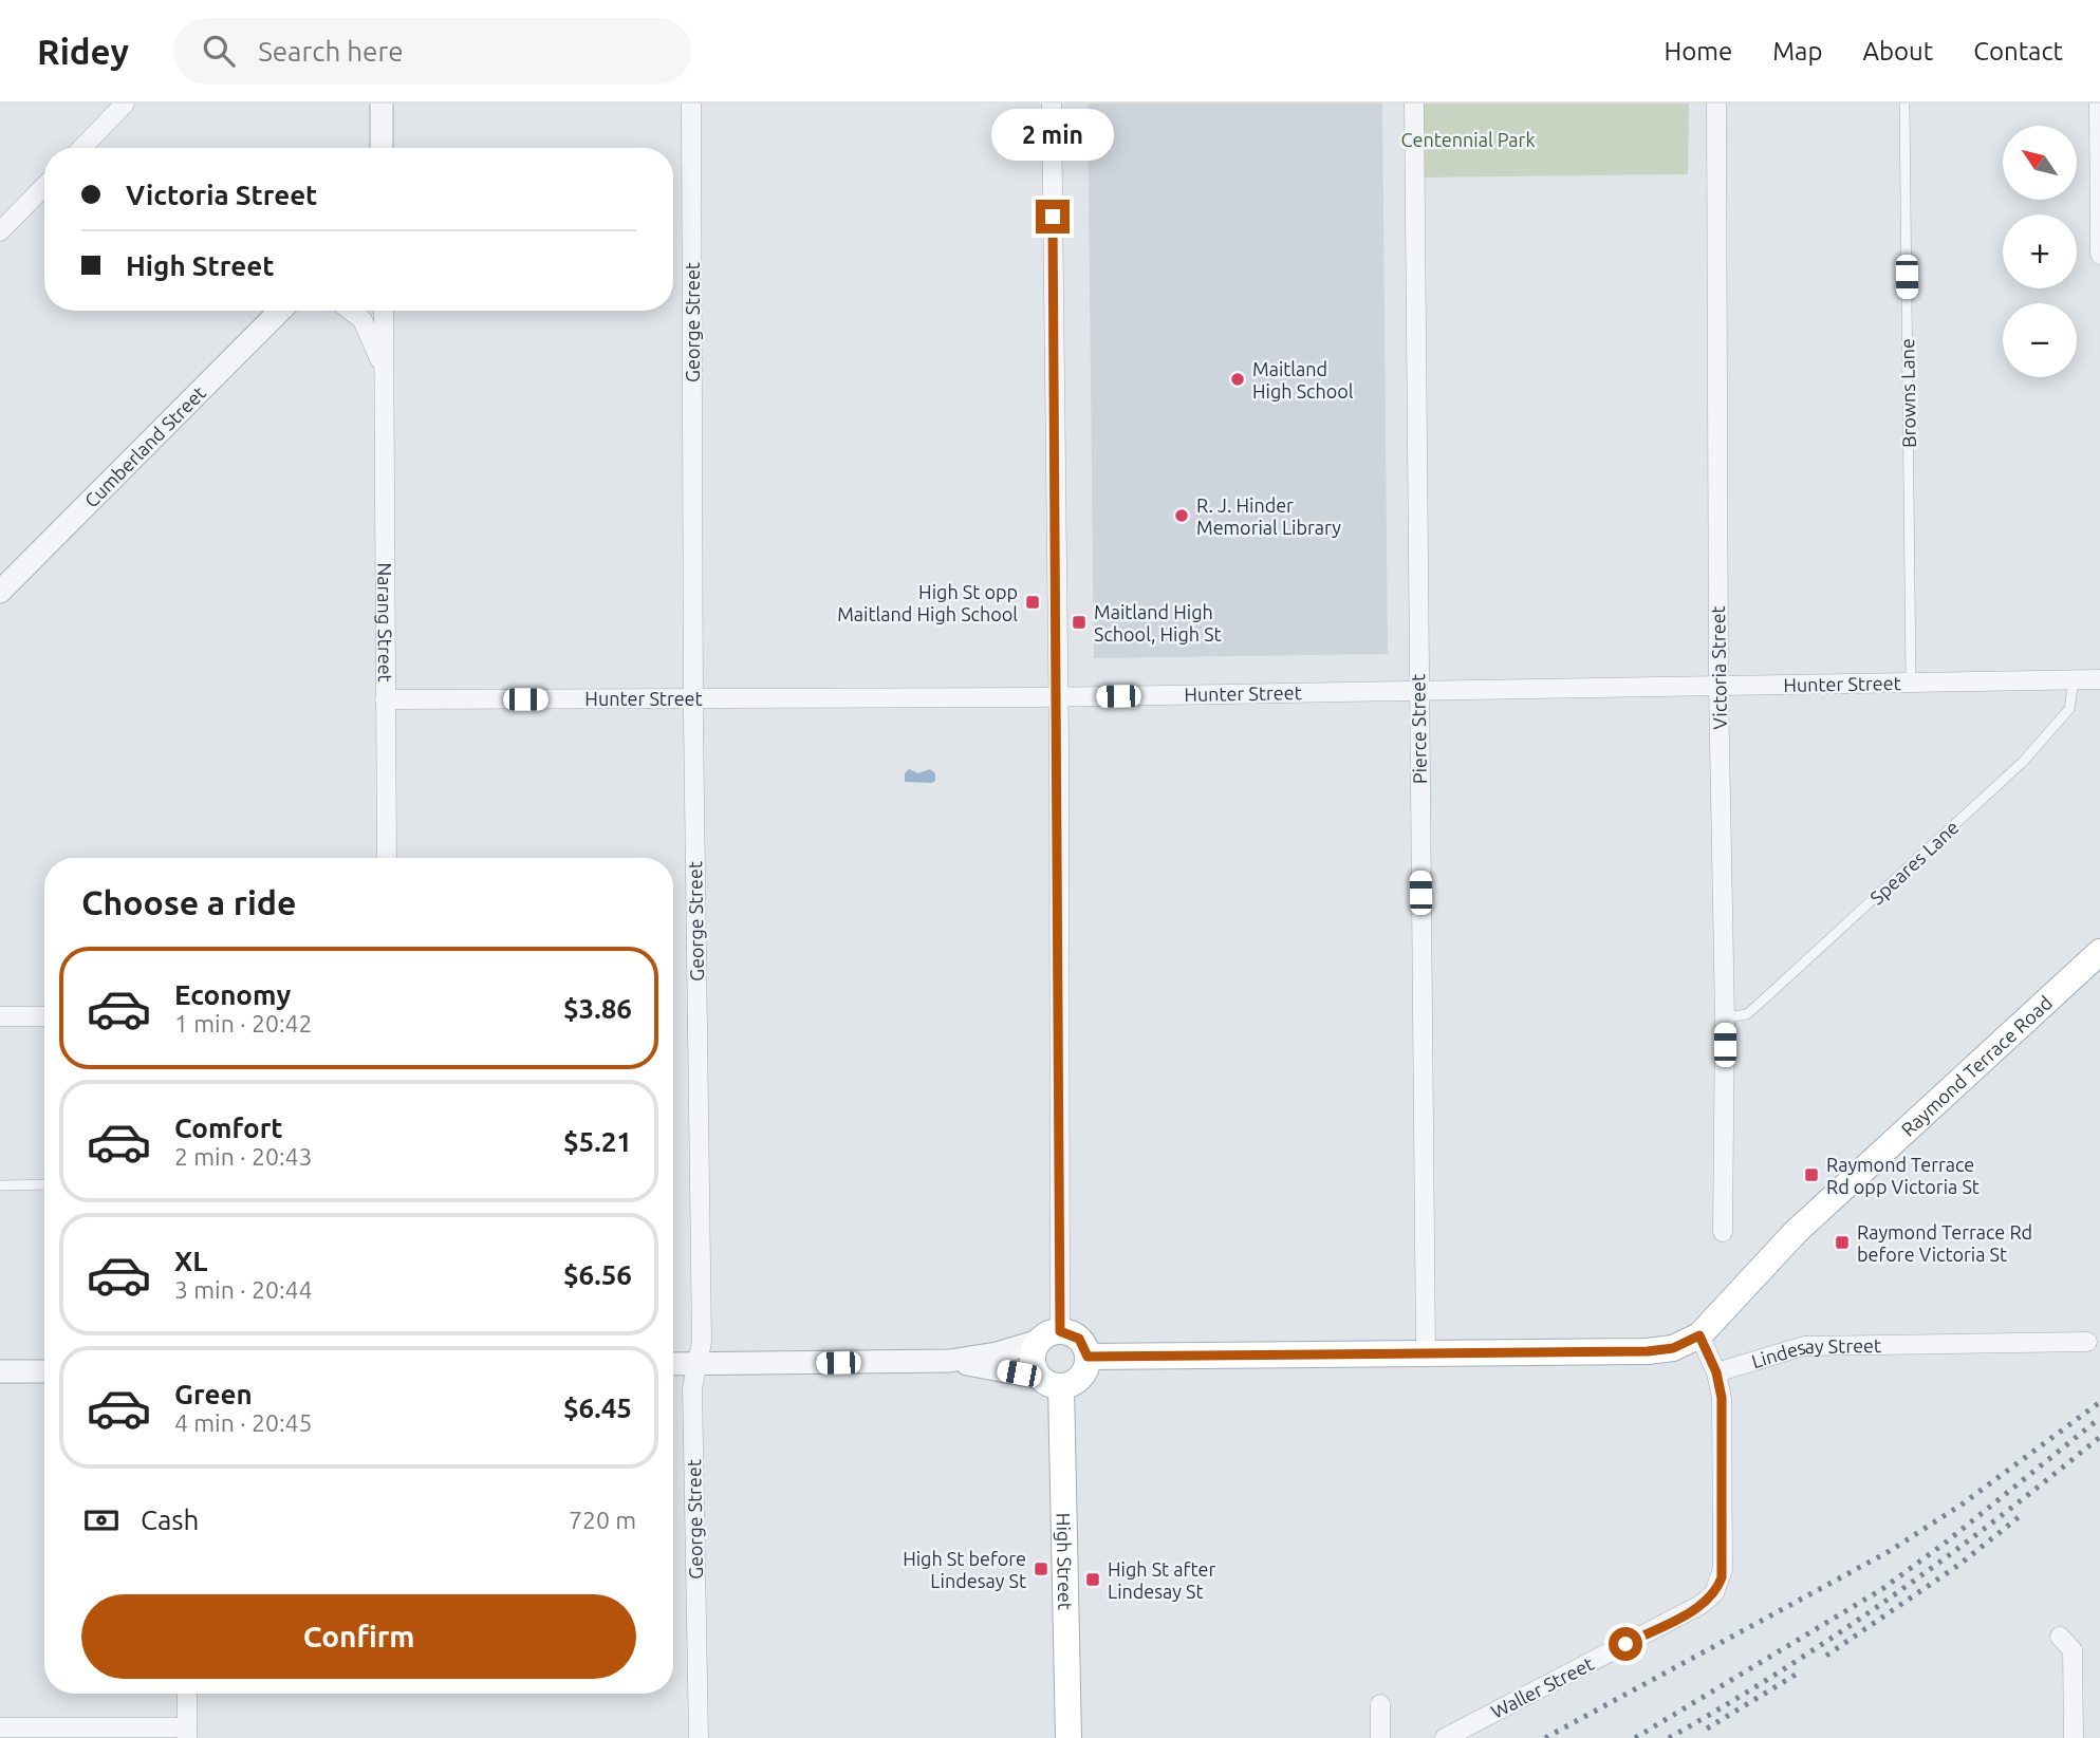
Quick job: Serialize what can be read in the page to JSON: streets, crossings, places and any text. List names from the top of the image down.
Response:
{
  "streets": {
    "main road": ["Raymond Terrace Road", "High Street"],
    "street": [
      "George Street",
      "Cumberland Street",
      "Narang Street",
      "Victoria Street",
      "Hunter Street",
      "Pierce Street",
      "Lindesay Street",
      "Waller Street"
    ],
    "lane": ["Browns Lane", "Speares Lane"]
  },
  "crossings": [
    ["George Street", "Hunter Street"],
    ["Browns Lane", "Hunter Street"],
    ["Narang Street", "Hunter Street"],
    ["Victoria Street", "Hunter Street"],
    ["Victoria Street", "Speares Lane"],
    ["Hunter Street", "Pierce Street"],
    ["Hunter Street", "Speares Lane"],
    ["Lindesay Street", "Waller Street"]
  ],
  "parks": ["Centennial Park"],
  "places": {
    "other": ["Maitland High School", "R. J. Hinder Memorial Library"],
    "transit": [
      "High St opp Maitland High School",
      "Maitland High School, High St",
      "Raymond Terrace Rd opp Victoria St",
      "Raymond Terrace Rd before Victoria St",
      "High St before Lindesay St",
      "High St after Lindesay St"
    ]
  },
  "north": "top left",
  "page": {
    "header": "Ridey",
    "search": "Search here",
    "nav": [
      "Home",
      "Map",
      "About",
      "Contact"
    ],
    "bubble": "2 min",
    "map_buttons": ["+", "−"],
    "banner": ["Victoria Street", "High Street"],
    "heading": "Choose a ride",
    "list": [
      {
        "name": "Economy",
        "note": "1 min · 20:42",
        "value": "$3.86"
      },
      {
        "name": "Comfort",
        "note": "2 min · 20:43",
        "value": "$5.21"
      },
      {
        "name": "XL",
        "note": "3 min · 20:44",
        "value": "$6.56"
      },
      {
        "name": "Green",
        "note": "4 min · 20:45",
        "value": "$6.45"
      }
    ],
    "pay": ["Cash", "720 m"],
    "buttons": "Confirm"
  }
}
